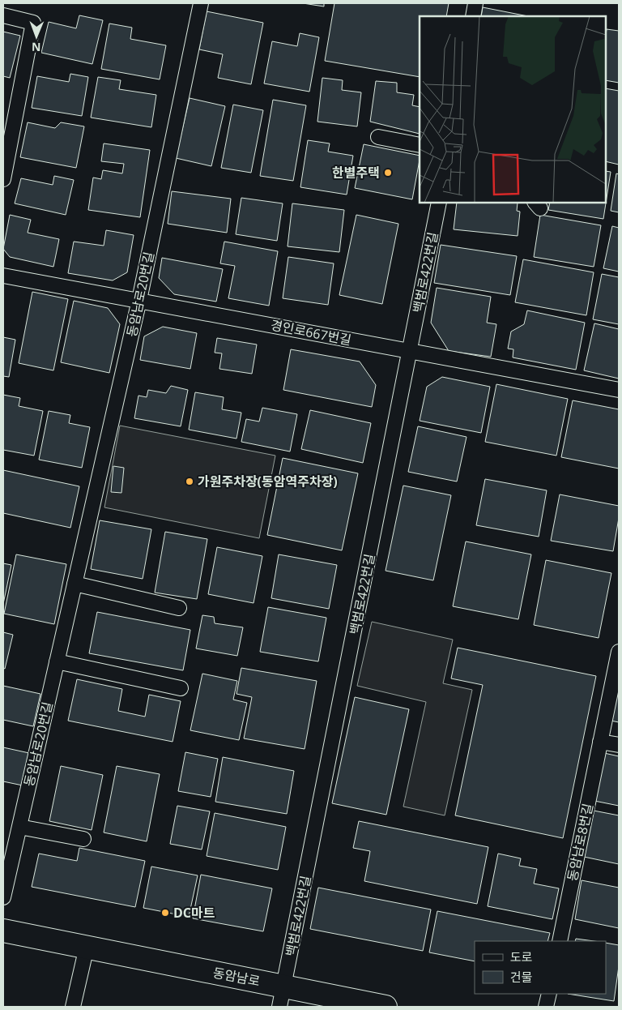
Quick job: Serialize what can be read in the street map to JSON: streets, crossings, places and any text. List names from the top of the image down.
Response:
{
  "streets": {
    "street": ["동암남로"],
    "lane": [
      "백범로422번길",
      "동암남로20번길",
      "경인로667번길",
      "동암남로8번길"
    ]
  },
  "crossings": [
    ["백범로422번길", "경인로667번길"],
    ["백범로422번길", "동암남로"],
    ["동암남로20번길", "경인로667번길"]
  ],
  "places": ["한별주택", "가원주차장(동암역주차장)", "DC마트"],
  "legend": ["도로", "건물"],
  "north": "bottom"
}
